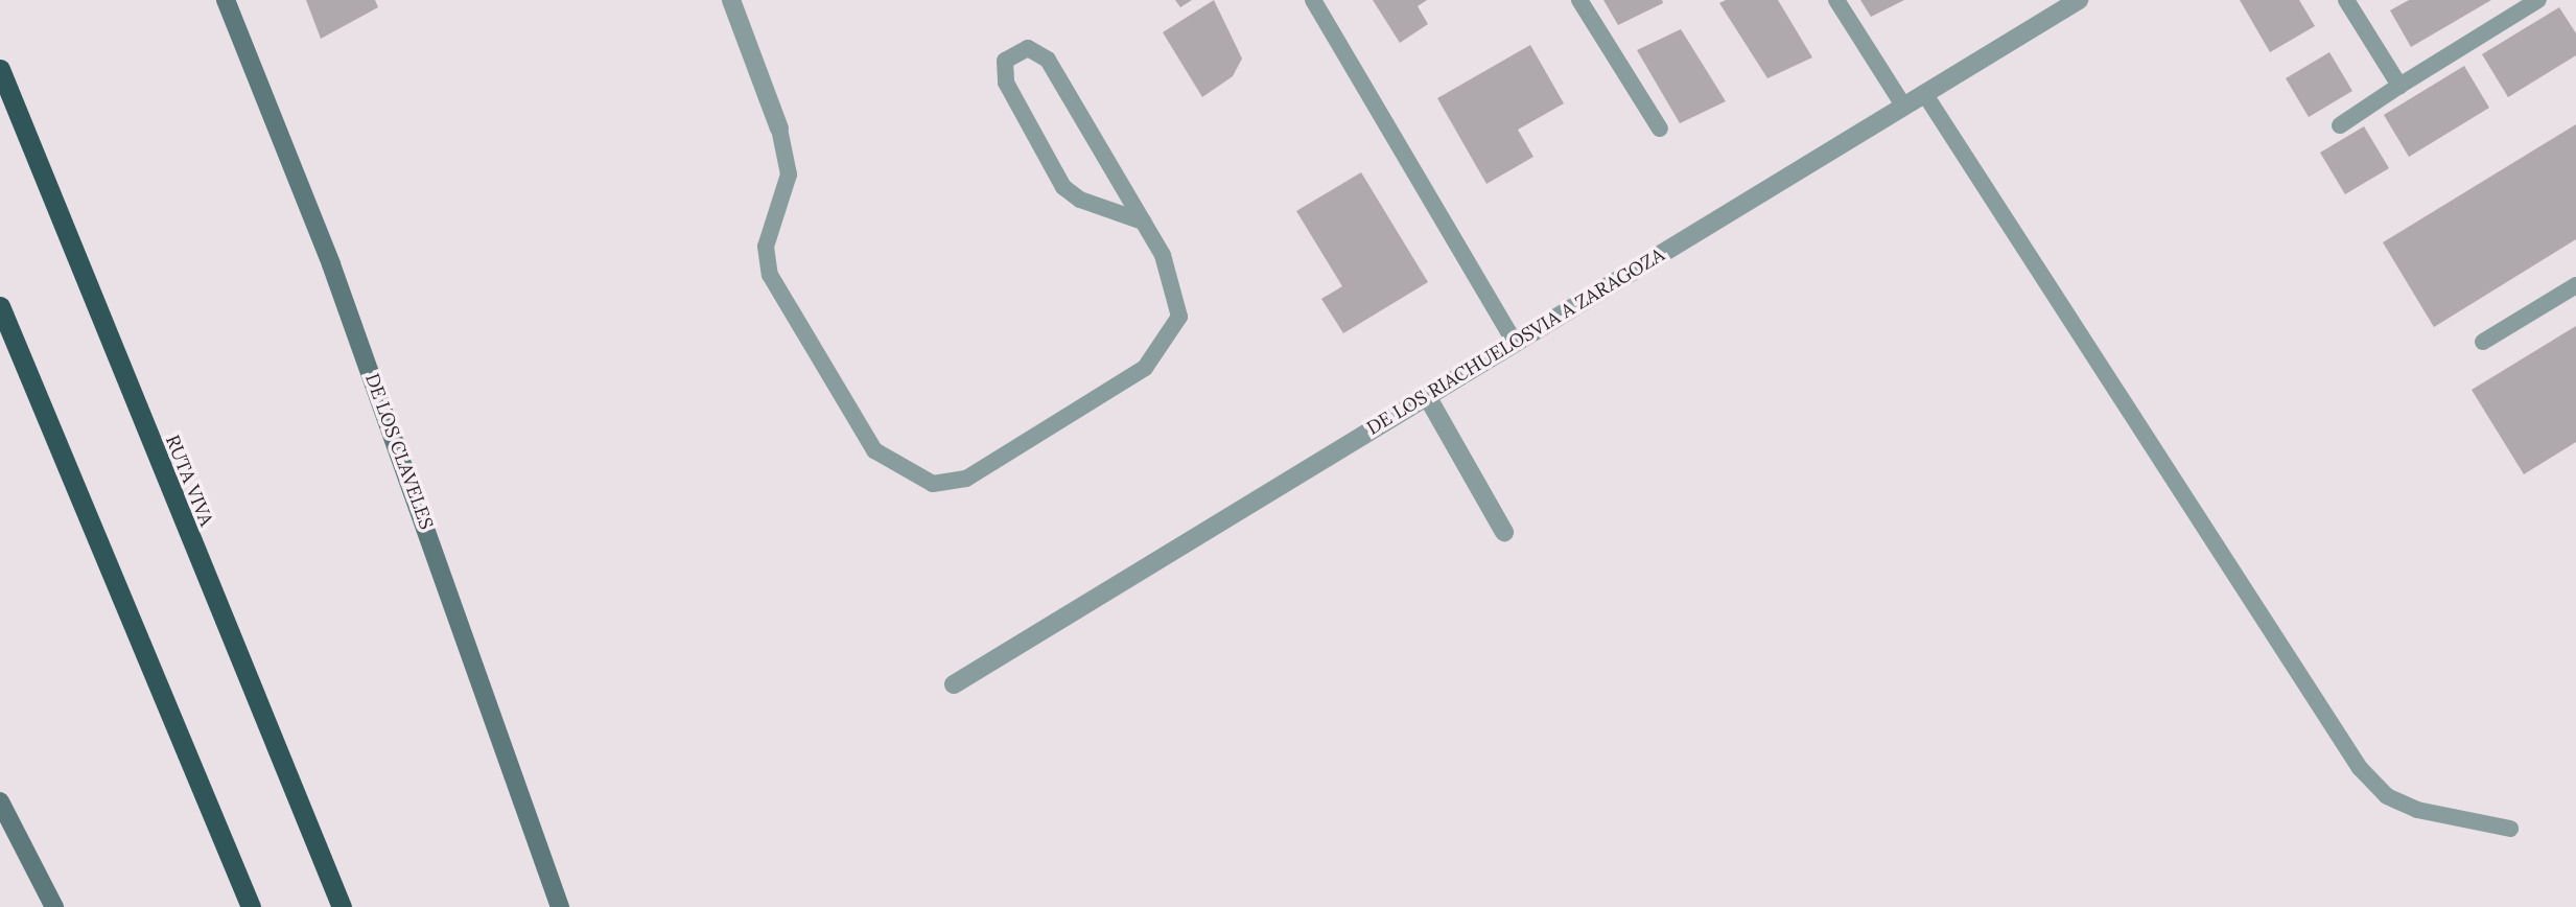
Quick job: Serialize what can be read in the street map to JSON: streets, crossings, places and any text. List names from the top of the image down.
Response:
{
  "streets": {
    "highway": ["RUTA VIVA"],
    "main road": ["DE LOS CLAVELES"],
    "street": ["DE LOS RIACHUELOSVIA A ZARAGOZA"]
  }
}
